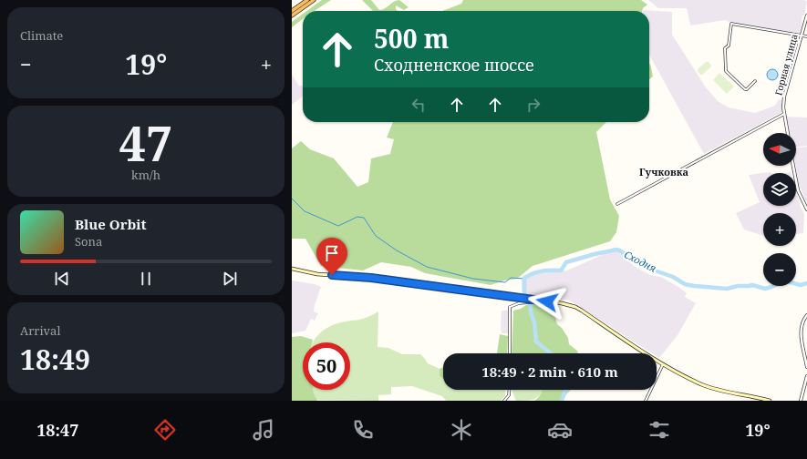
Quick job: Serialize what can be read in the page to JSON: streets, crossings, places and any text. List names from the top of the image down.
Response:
{
  "streets": {
    "street": ["Горная улица"]
  },
  "districts": ["Гучковка"],
  "water": ["Сходня"],
  "north": "left",
  "page": {
    "tile": [
      "Climate",
      ["47", "km/h"],
      ["Arrival", "18:49"]
    ],
    "turn": ["500 m", "Сходненское шоссе"],
    "heat": ["−", "19°", "+"],
    "map_buttons": ["+", "−"],
    "song": ["Blue Orbit", "Sona"],
    "limit": "50",
    "trip": "18:49 · 2 min · 610 m",
    "tabs": ["18:47", "19°"]
  }
}
